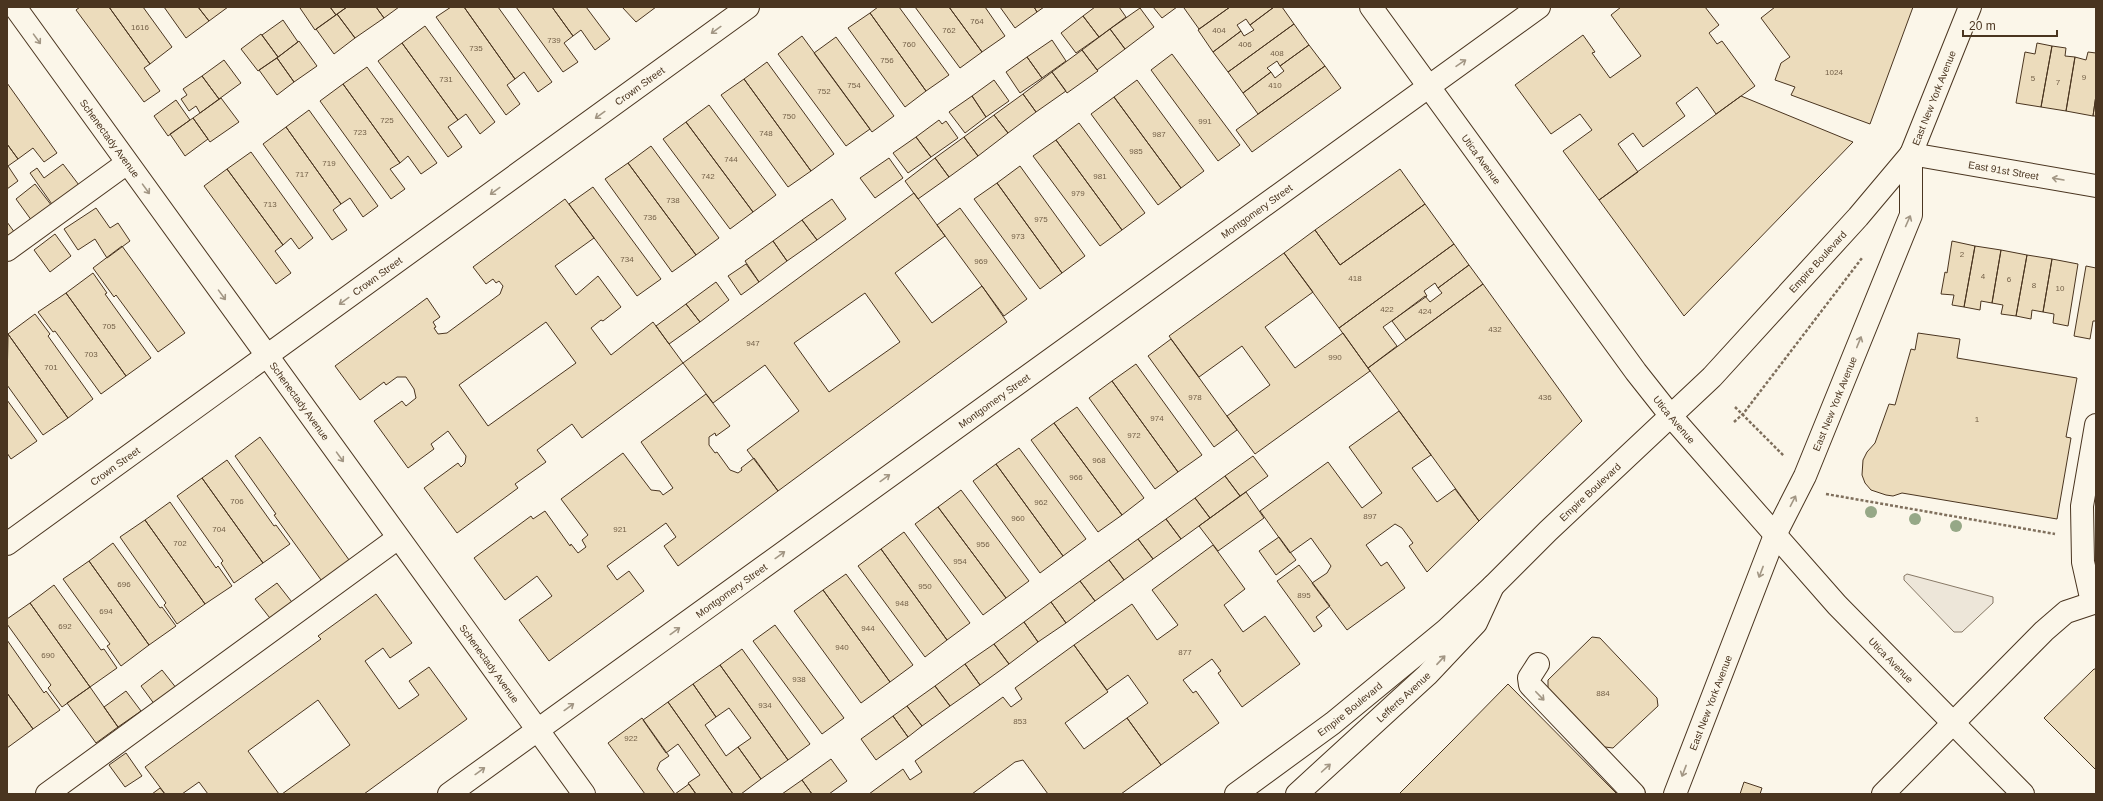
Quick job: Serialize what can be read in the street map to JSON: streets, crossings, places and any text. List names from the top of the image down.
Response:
{
  "streets": {
    "street": [
      "Crown Street",
      "East New York Avenue",
      "Schenectady Avenue",
      "Utica Avenue",
      "East 91st Street",
      "Montgomery Street",
      "Empire Boulevard",
      "Lefferts Avenue"
    ]
  },
  "crossings": [
    ["Crown Street", "Schenectady Avenue"],
    ["East New York Avenue", "Utica Avenue"],
    ["East New York Avenue", "East 91st Street"],
    ["East New York Avenue", "Empire Boulevard"],
    ["Schenectady Avenue", "Montgomery Street"],
    ["Utica Avenue", "Montgomery Street"],
    ["Utica Avenue", "Empire Boulevard"],
    ["East 91st Street", "Empire Boulevard"],
    ["Empire Boulevard", "Lefferts Avenue"]
  ],
  "one_way": [
    "Crown Street",
    "Schenectady Avenue",
    "East 91st Street",
    "Montgomery Street",
    "Lefferts Avenue"
  ],
  "house_numbers": [
    "764",
    "1616",
    "762",
    "404",
    "739",
    "760",
    "406",
    "735",
    "408",
    "756",
    "1024",
    "9",
    "5",
    "731",
    "7",
    "754",
    "410",
    "752",
    "750",
    "725",
    "991",
    "723",
    "748",
    "987",
    "985",
    "744",
    "719",
    "717",
    "742",
    "981",
    "979",
    "738",
    "713",
    "736",
    "975",
    "973",
    "2",
    "734",
    "969",
    "4",
    "418",
    "6",
    "8",
    "10",
    "422",
    "424",
    "705",
    "432",
    "947",
    "703",
    "990",
    "701",
    "978",
    "436",
    "974",
    "1",
    "972",
    "968",
    "966",
    "706",
    "962",
    "897",
    "960",
    "704",
    "921",
    "702",
    "956",
    "954",
    "696",
    "950",
    "895",
    "948",
    "694",
    "692",
    "944",
    "940",
    "877",
    "690",
    "938",
    "884",
    "934",
    "853",
    "922"
  ],
  "scale_bar": "20 m"
}
